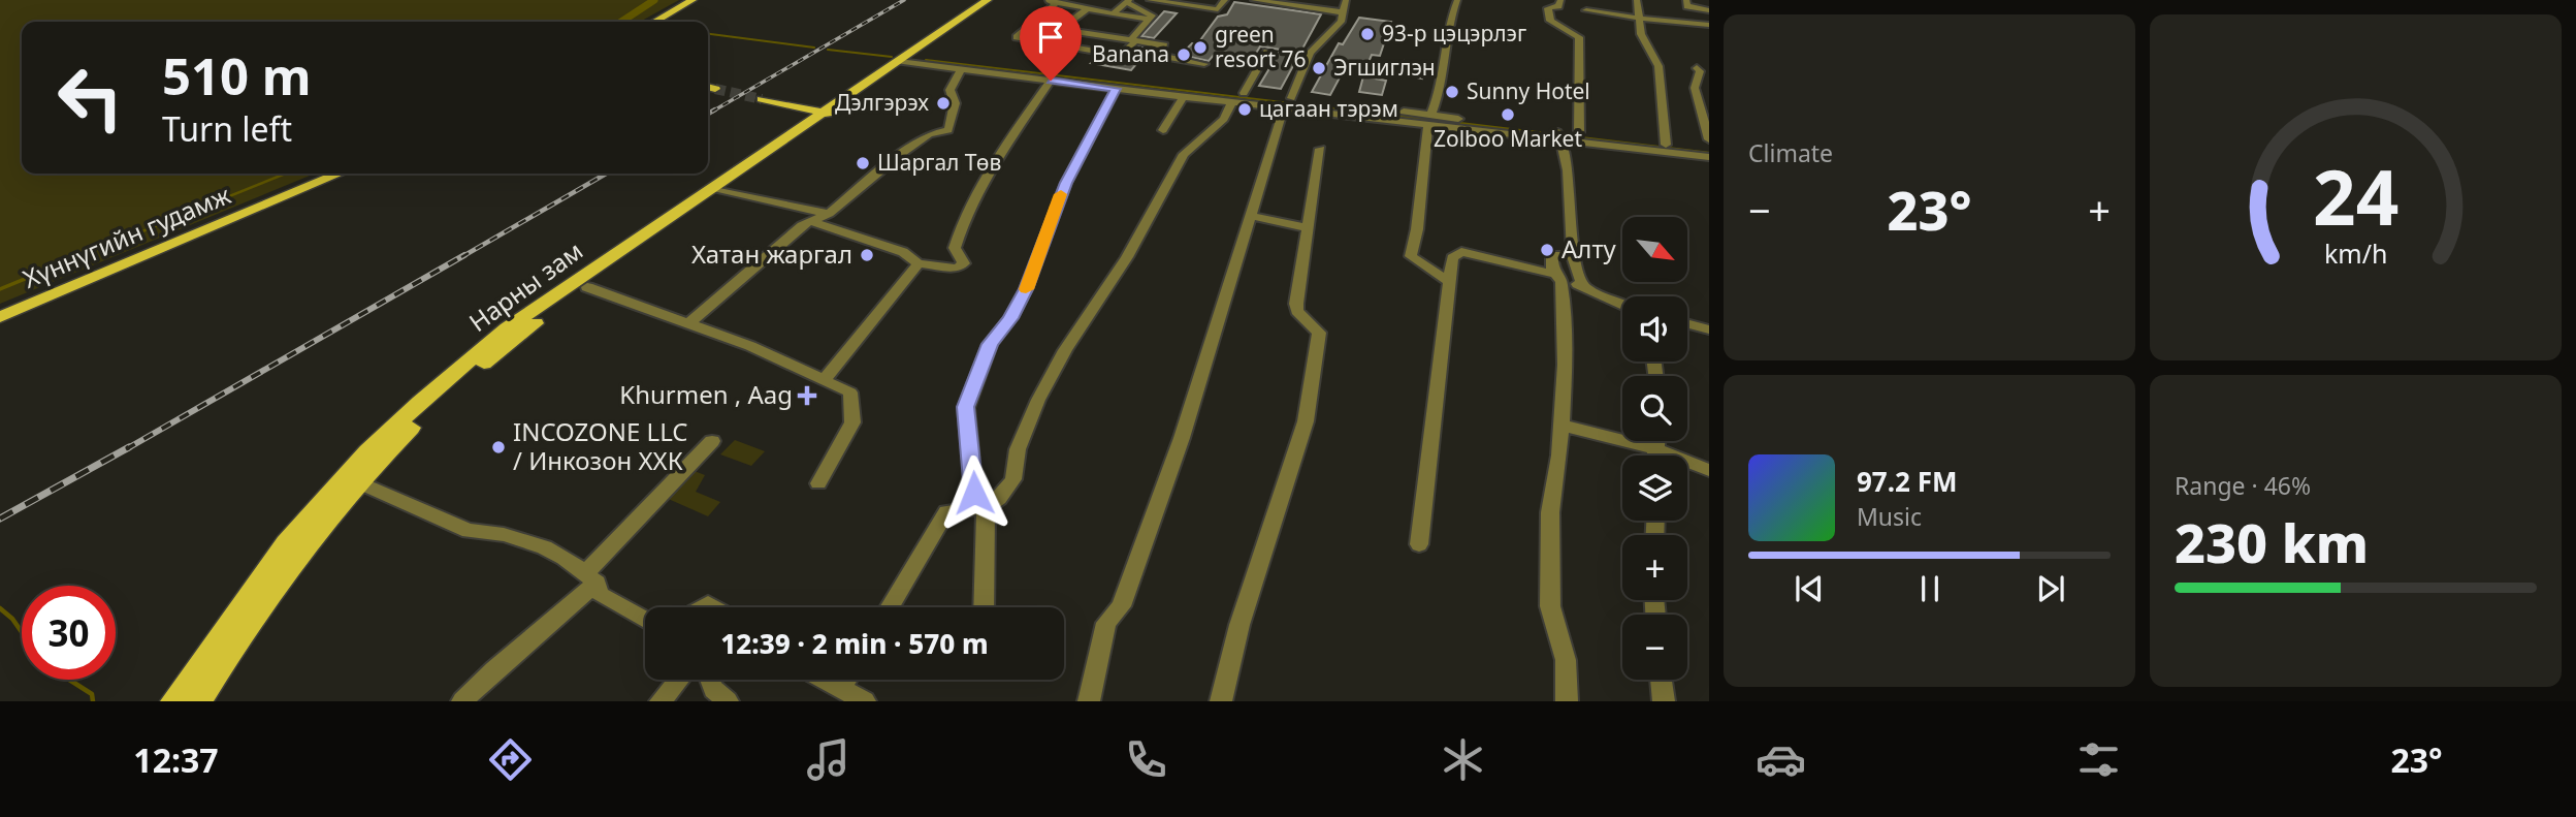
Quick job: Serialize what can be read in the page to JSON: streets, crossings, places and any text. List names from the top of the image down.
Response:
{
  "streets": {
    "main road": ["Хүннүгийн гудамж", "Нарны зам"]
  },
  "places": {
    "other": [
      "93-р цэцэрлэг",
      "green resort 76",
      "Banana",
      "Эгшиглэн",
      "Sunny Hotel",
      "Дэлгэрэх",
      "цагаан тэрэм",
      "Zolboo Market",
      "Шаргал Төв",
      "Алту",
      "Хатан жаргал",
      "INCOZONE LLC / Инкозон ХХК"
    ],
    "health": ["Khurmen , Aag"]
  },
  "north": "bottom right",
  "page": {
    "tile": [
      "Climate",
      ["Range · 46%", "230 km"]
    ],
    "turn": ["510 m", "Turn left"],
    "heat": ["−", "23°", "+"],
    "map_buttons": ["+", "−"],
    "song": ["97.2 FM", "Music"],
    "limit": "30",
    "trip": "12:39 · 2 min · 570 m",
    "tabs": ["12:37", "23°"],
    "gauge": ["24", "km/h"]
  }
}
